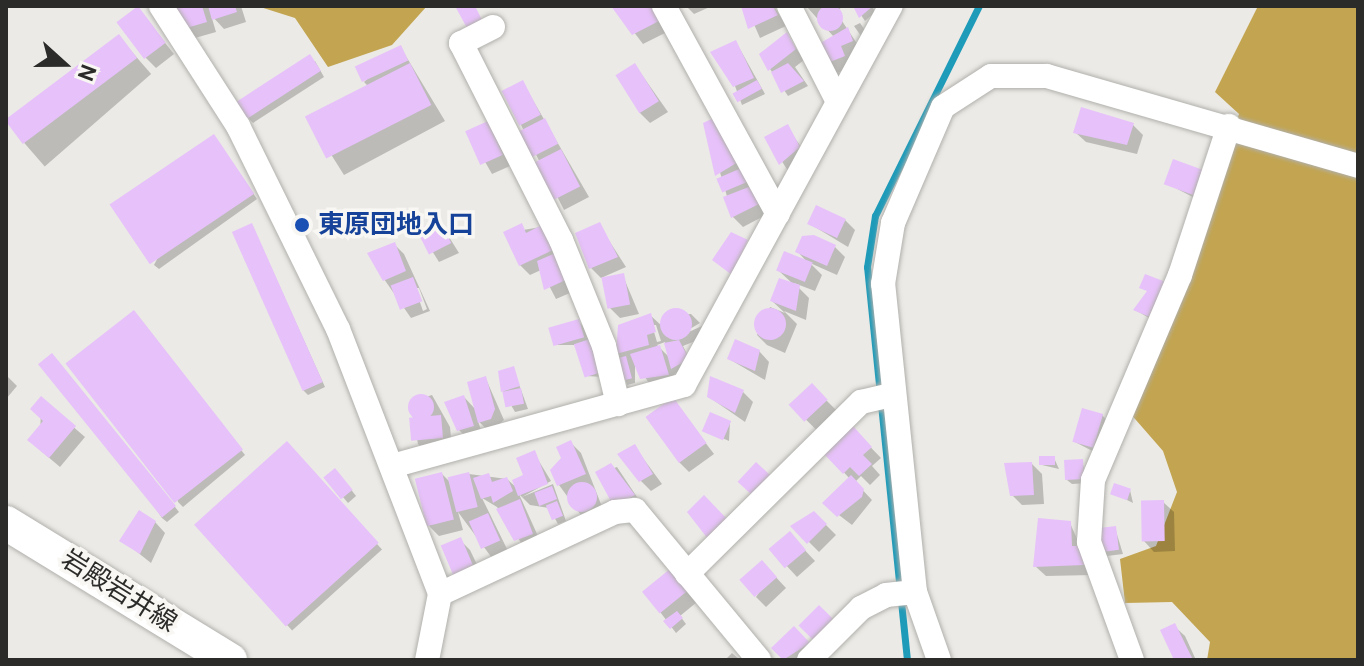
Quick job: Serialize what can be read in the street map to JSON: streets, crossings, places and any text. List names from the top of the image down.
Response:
{
  "streets": {
    "main road": ["岩殿岩井線"]
  },
  "places": ["東原団地入口"],
  "north": "right"
}
